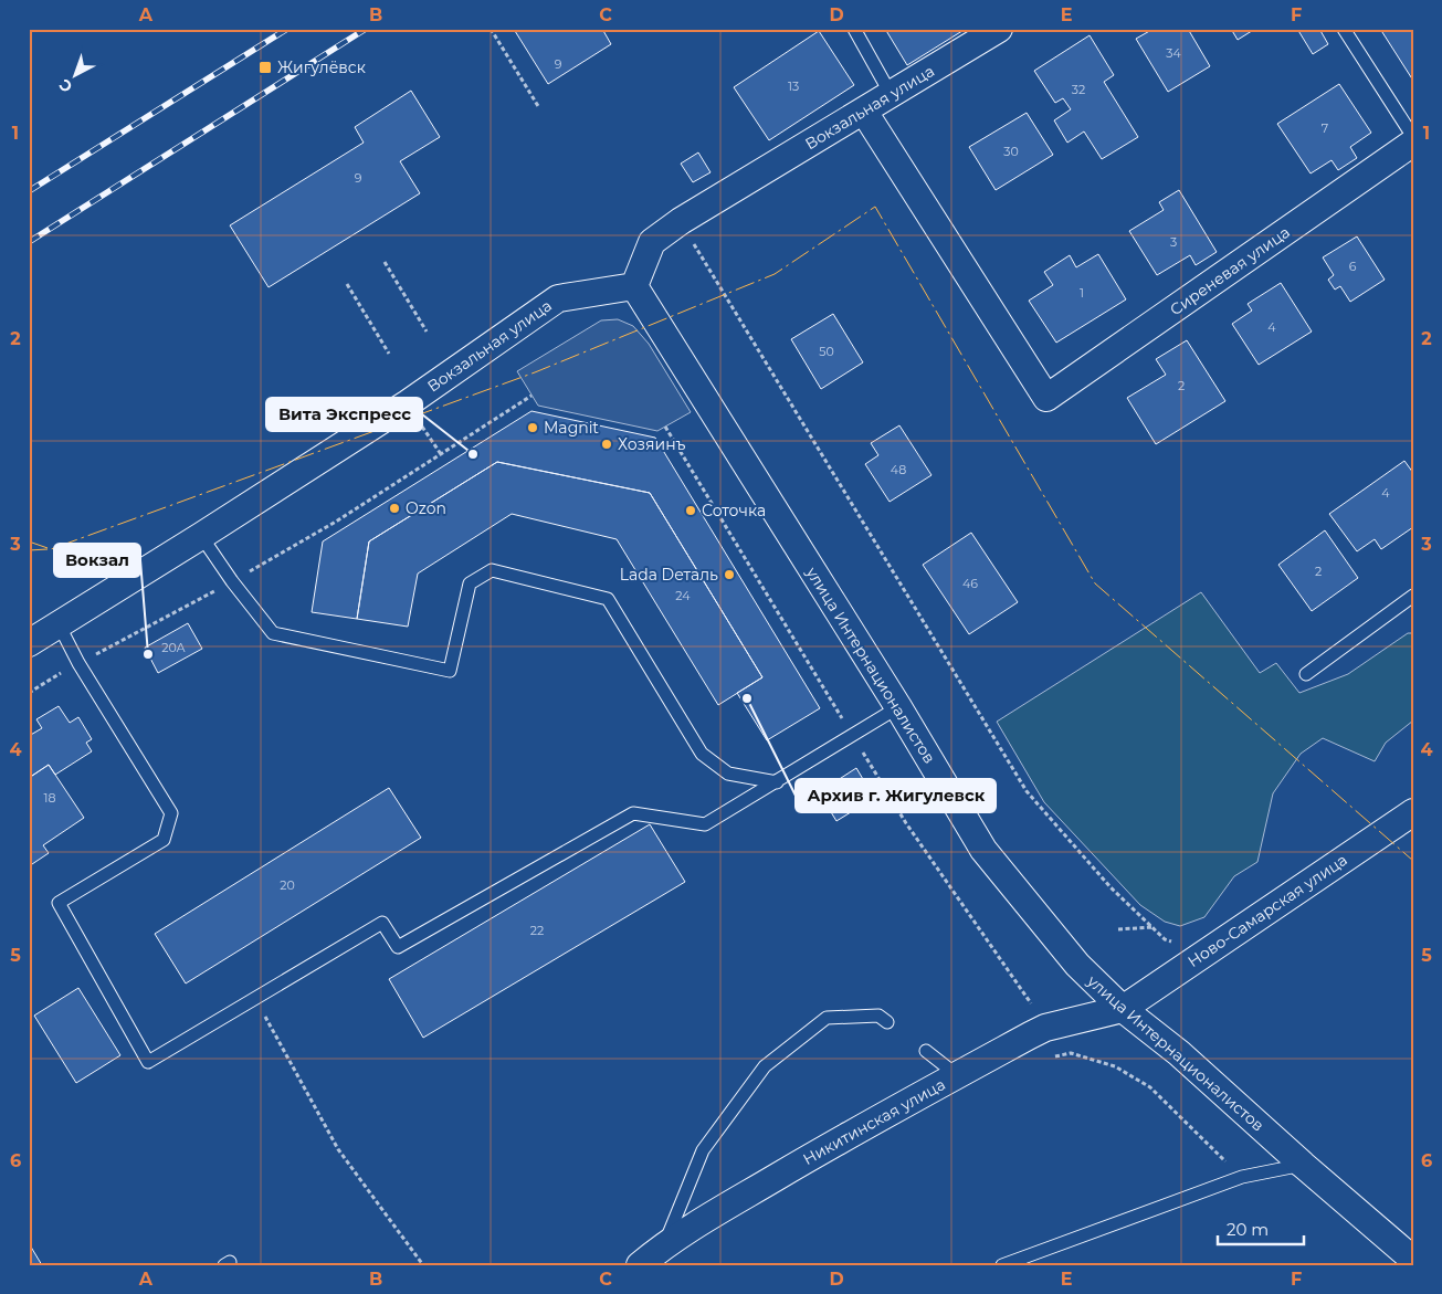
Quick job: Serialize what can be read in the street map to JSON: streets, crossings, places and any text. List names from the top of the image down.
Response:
{
  "streets": {
    "street": [
      "Вокзальная улица",
      "Сиреневая улица",
      "улица Интернационалистов",
      "Ново-Самарская улица",
      "Никитинская улица"
    ]
  },
  "crossings": [
    ["Вокзальная улица", "Сиреневая улица"],
    ["Вокзальная улица", "улица Интернационалистов"],
    ["улица Интернационалистов", "Ново-Самарская улица"],
    ["улица Интернационалистов", "Никитинская улица"],
    ["Ново-Самарская улица", "Никитинская улица"]
  ],
  "places": {
    "transit": ["Жигулёвск"],
    "other": [
      "Magnit",
      "Хозяинъ",
      "Вита Экспресс",
      "Ozon",
      "Соточка",
      "Lada Dеталь",
      "Вокзал",
      "Архив г. Жигулевск"
    ]
  },
  "house_numbers": [
    "34",
    "9",
    "13",
    "32",
    "7",
    "30",
    "9",
    "3",
    "6",
    "1",
    "4",
    "50",
    "2",
    "48",
    "4",
    "2",
    "46",
    "24",
    "20А",
    "18",
    "20",
    "22"
  ],
  "scale_bar": "20 m",
  "north": "bottom left",
  "grid": {
    "columns": [
      "A",
      "B",
      "C",
      "D",
      "E",
      "F"
    ],
    "rows": [
      "1",
      "2",
      "3",
      "4",
      "5",
      "6"
    ]
  }
}
